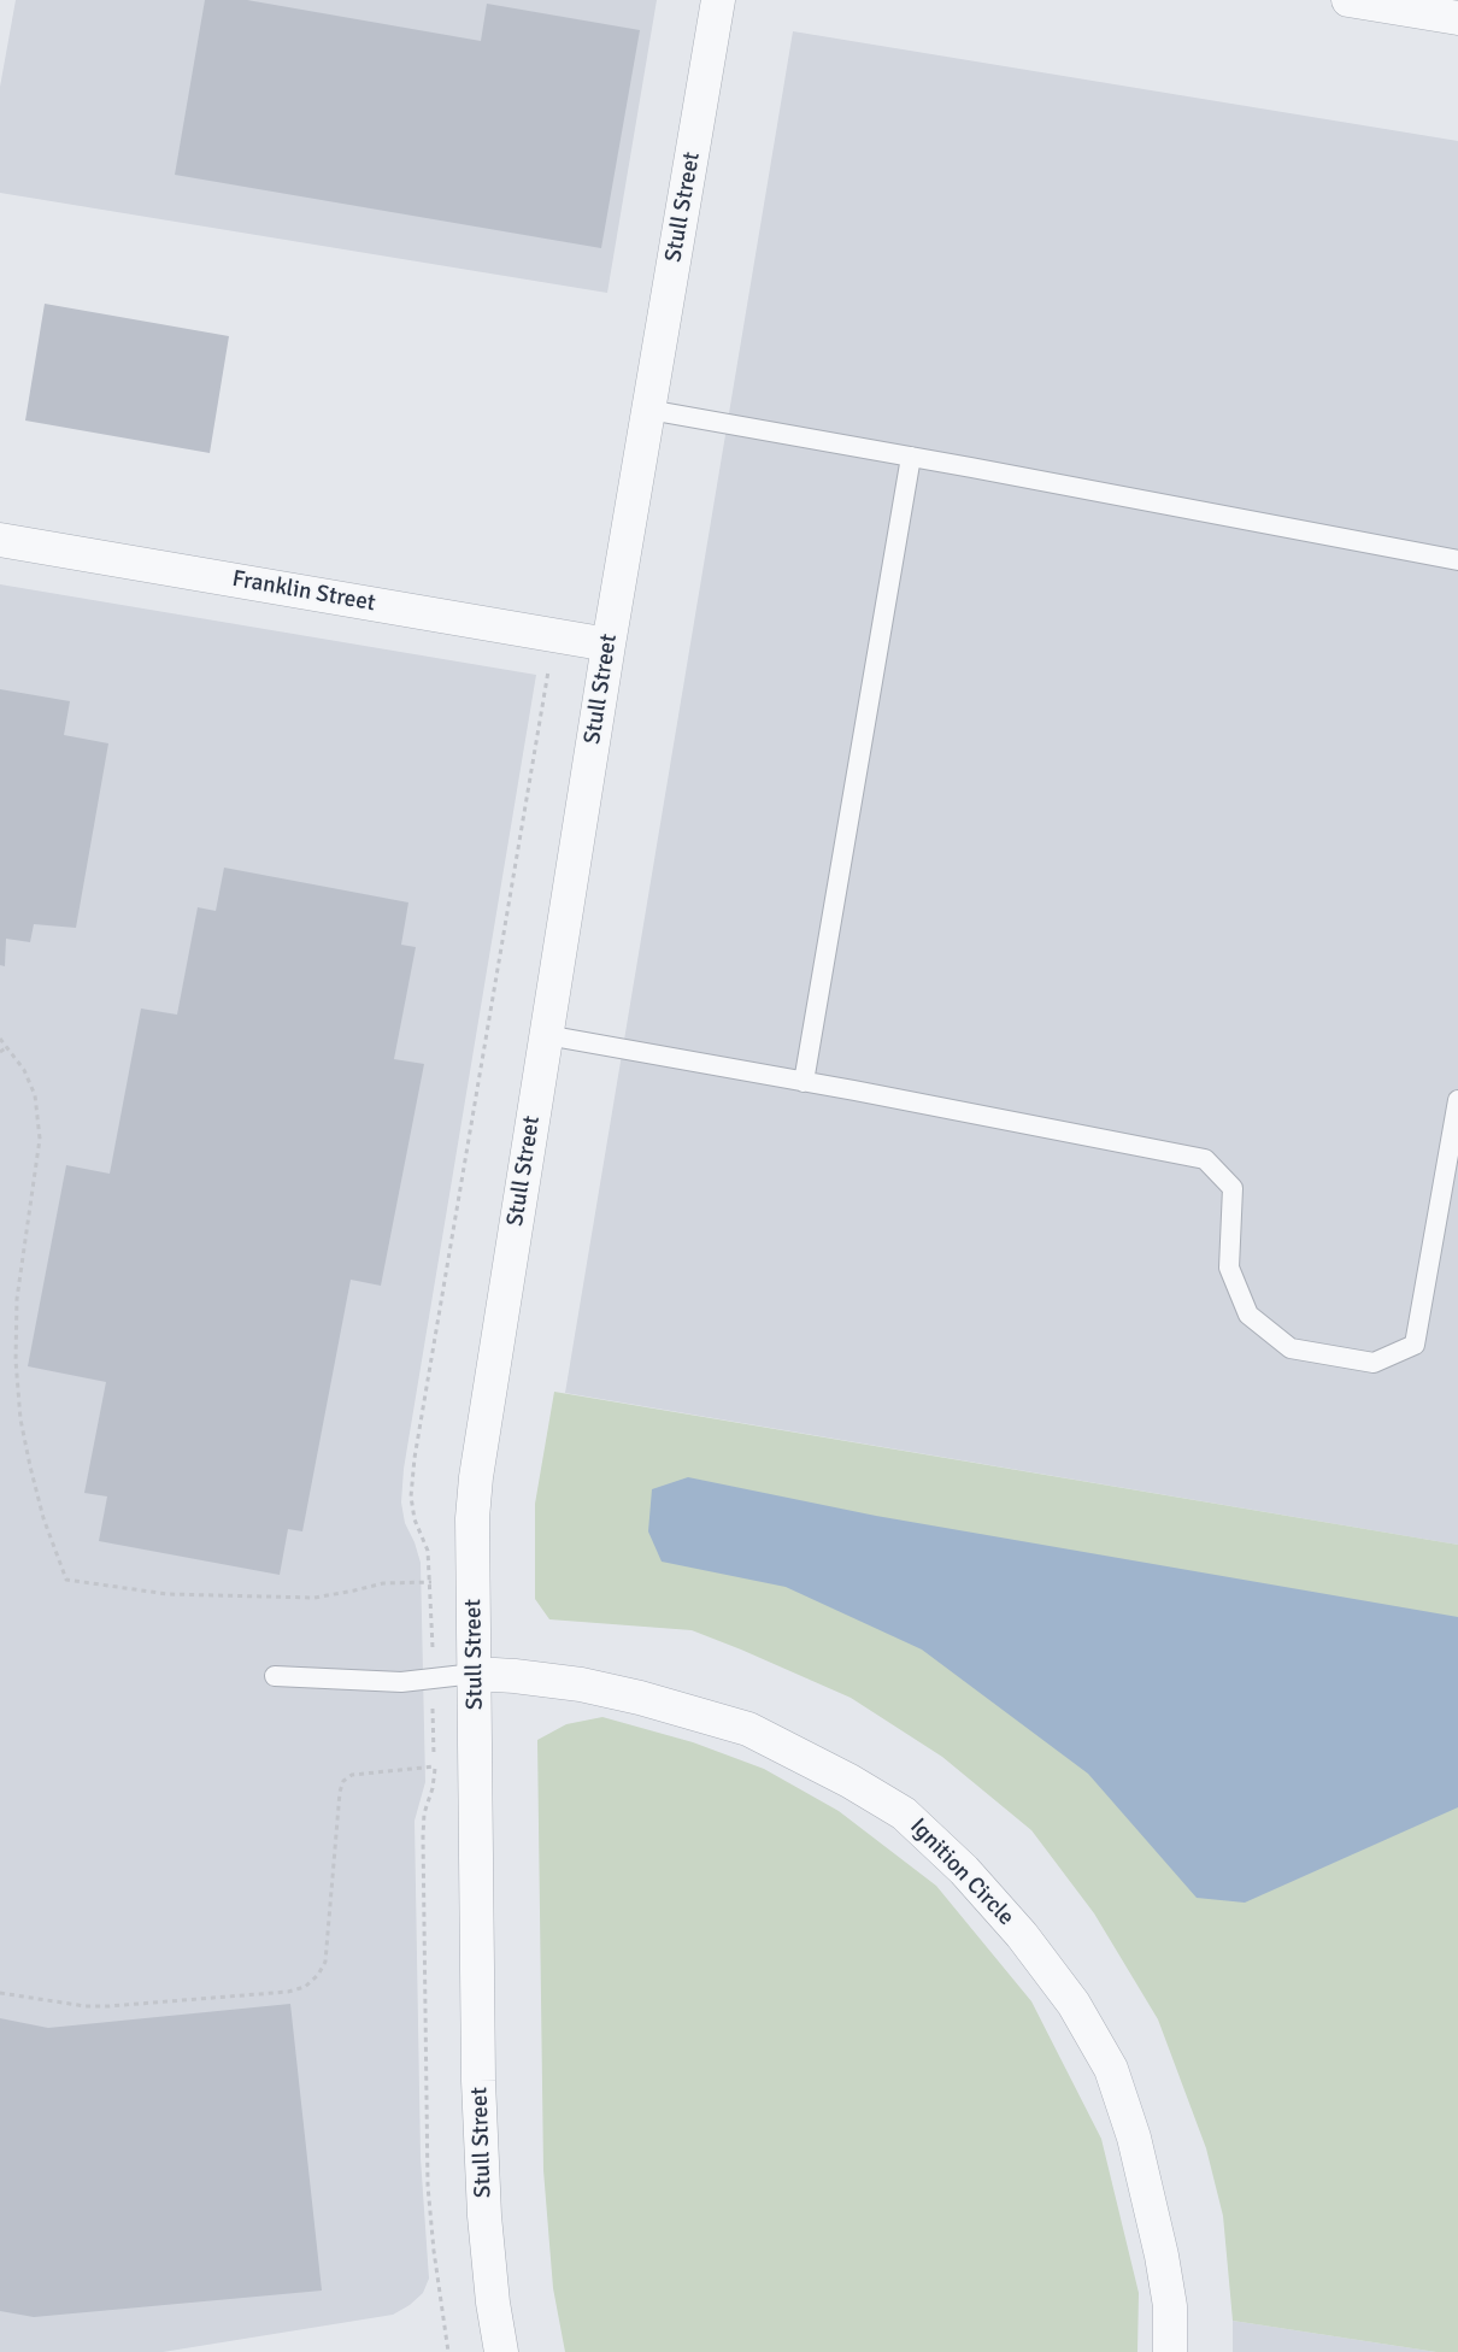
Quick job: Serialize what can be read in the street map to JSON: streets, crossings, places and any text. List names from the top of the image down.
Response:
{
  "streets": {
    "street": ["Stull Street", "Franklin Street", "Ignition Circle"]
  },
  "crossings": [
    ["Stull Street", "Franklin Street"],
    ["Stull Street", "Ignition Circle"]
  ]
}
